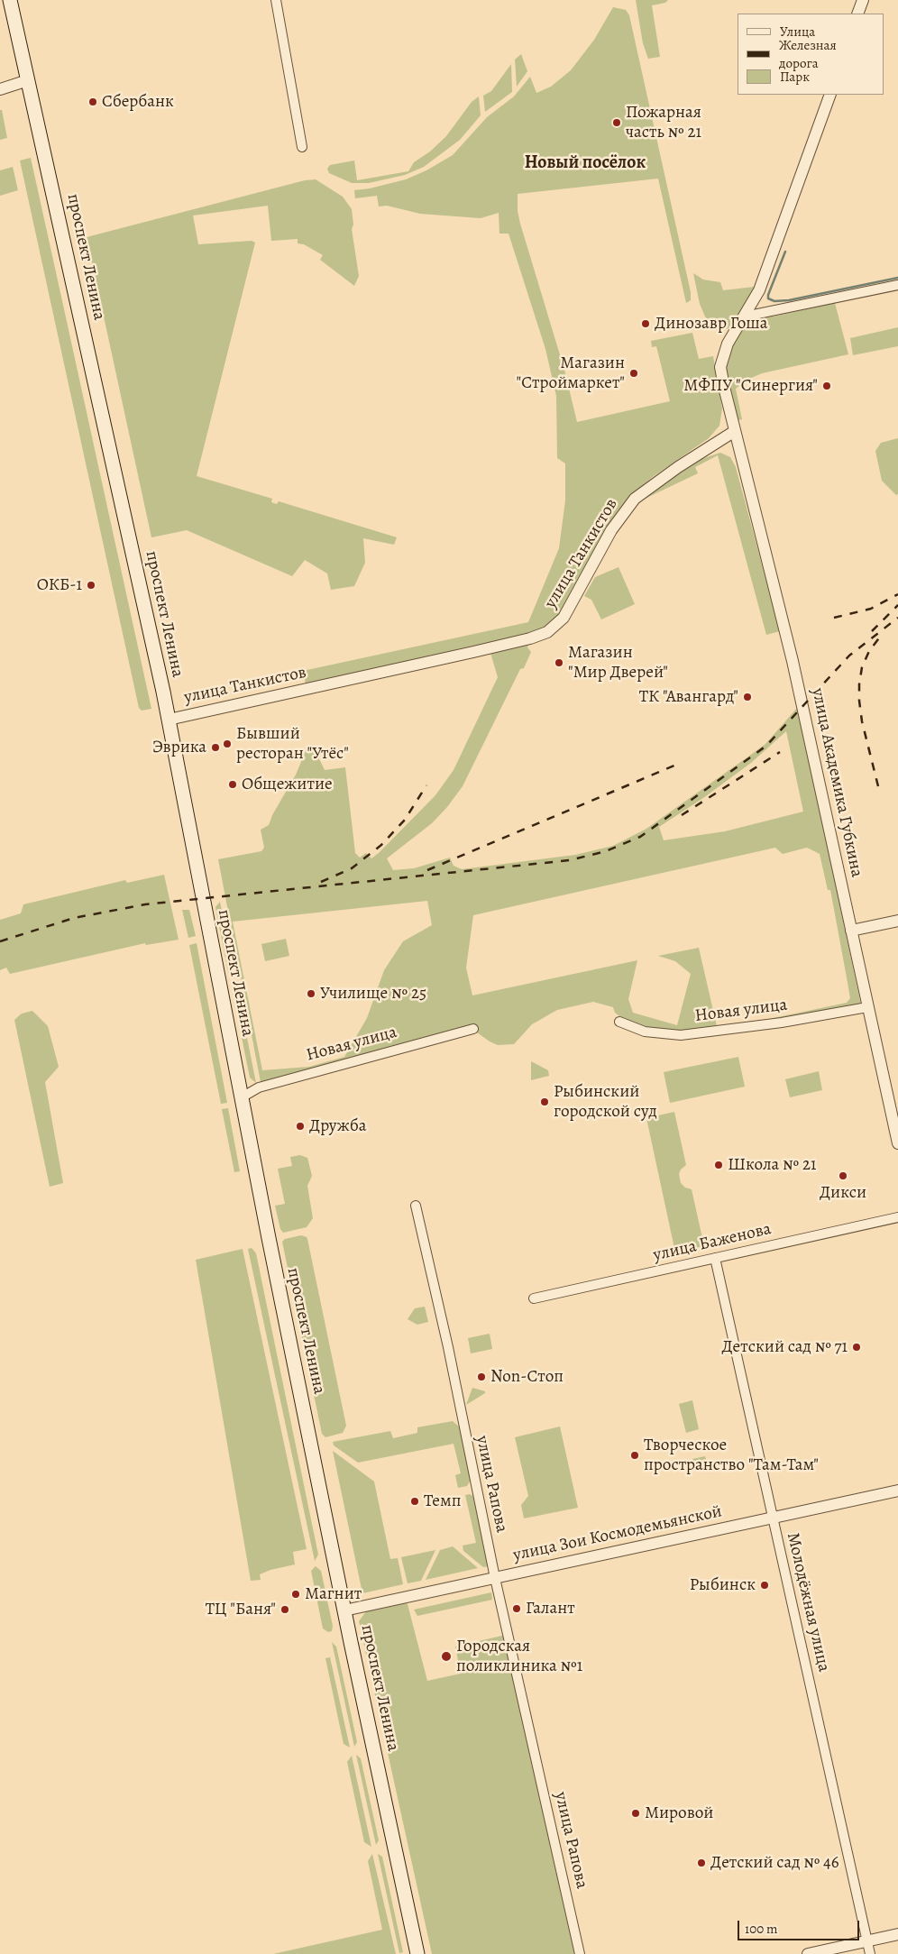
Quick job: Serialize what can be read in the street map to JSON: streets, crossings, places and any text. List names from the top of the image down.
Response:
{
  "streets": {
    "main road": ["проспект Ленина"],
    "street": [
      "улица Танкистов",
      "улица Академика Губкина",
      "Новая улица",
      "улица Баженова",
      "улица Рапова",
      "улица Зои Космодемьянской",
      "Молодёжная улица"
    ]
  },
  "crossings": [
    ["проспект Ленина", "улица Танкистов"],
    ["проспект Ленина", "Новая улица"],
    ["проспект Ленина", "улица Зои Космодемьянской"],
    ["улица Танкистов", "улица Академика Губкина"],
    ["улица Академика Губкина", "Новая улица"],
    ["улица Баженова", "Молодёжная улица"],
    ["улица Рапова", "улица Зои Космодемьянской"],
    ["улица Зои Космодемьянской", "Молодёжная улица"]
  ],
  "districts": ["Новый посёлок"],
  "places": [
    "Сбербанк",
    "Пожарная часть № 21",
    "Динозавр Гоша",
    "Магазин \"Строймаркет\"",
    "МФПУ \"Синергия\"",
    "ОКБ-1",
    "Магазин \"Мир Дверей\"",
    "ТК \"Авангард\"",
    "Бывший ресторан \"Утёс\"",
    "Эврика",
    "Общежитие",
    "Училище № 25",
    "Рыбинский городской суд",
    "Дружба",
    "Школа № 21",
    "Дикси",
    "Детский сад № 71",
    "Non-Стоп",
    "Творческое пространство \"Там-Там\"",
    "Темп",
    "Рыбинск",
    "Магнит",
    "Галант",
    "ТЦ \"Баня\"",
    "Городская поликлиника №1",
    "Мировой",
    "Детский сад № 46"
  ],
  "legend": ["Улица", "Железная дорога", "Парк"],
  "scale_bar": "100 m"
}
